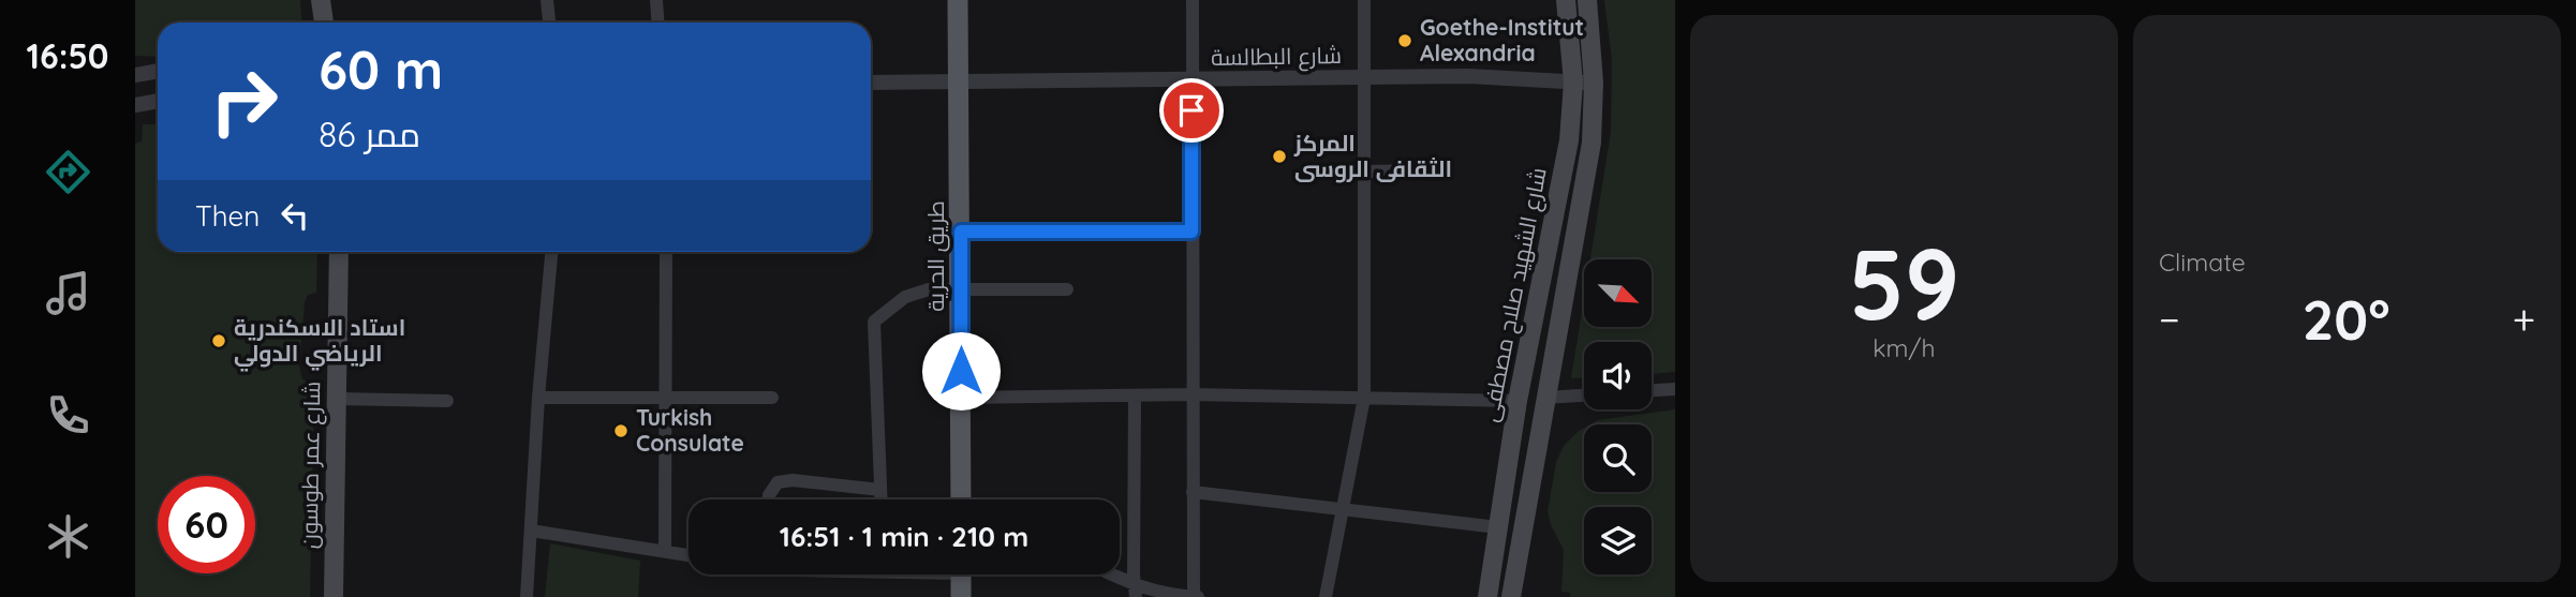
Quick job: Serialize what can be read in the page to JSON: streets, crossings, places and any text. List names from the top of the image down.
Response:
{
  "streets": {
    "main road": ["طريق الحرية", "شارع الشهيد صلاح مصطفى", "شارع عمر طوسون"],
    "street": ["شارع البطالسة"]
  },
  "crossings": [
    ["شارع البطالسة", "طريق الحرية"],
    ["شارع البطالسة", "شارع الشهيد صلاح مصطفى"]
  ],
  "places": [
    "Goethe-Institut Alexandria",
    "المركز الثقافى الروسى",
    "استاد الاسكندرية الرياضي الدولي",
    "Turkish Consulate"
  ],
  "north": "bottom right",
  "page": {
    "tabs": "16:50",
    "tile": [
      ["59", "km/h"],
      "Climate"
    ],
    "turn": ["60 m", "ممر 86"],
    "then": "Then",
    "heat": ["−", "20°", "+"],
    "limit": "60",
    "trip": "16:51 · 1 min · 210 m"
  }
}
